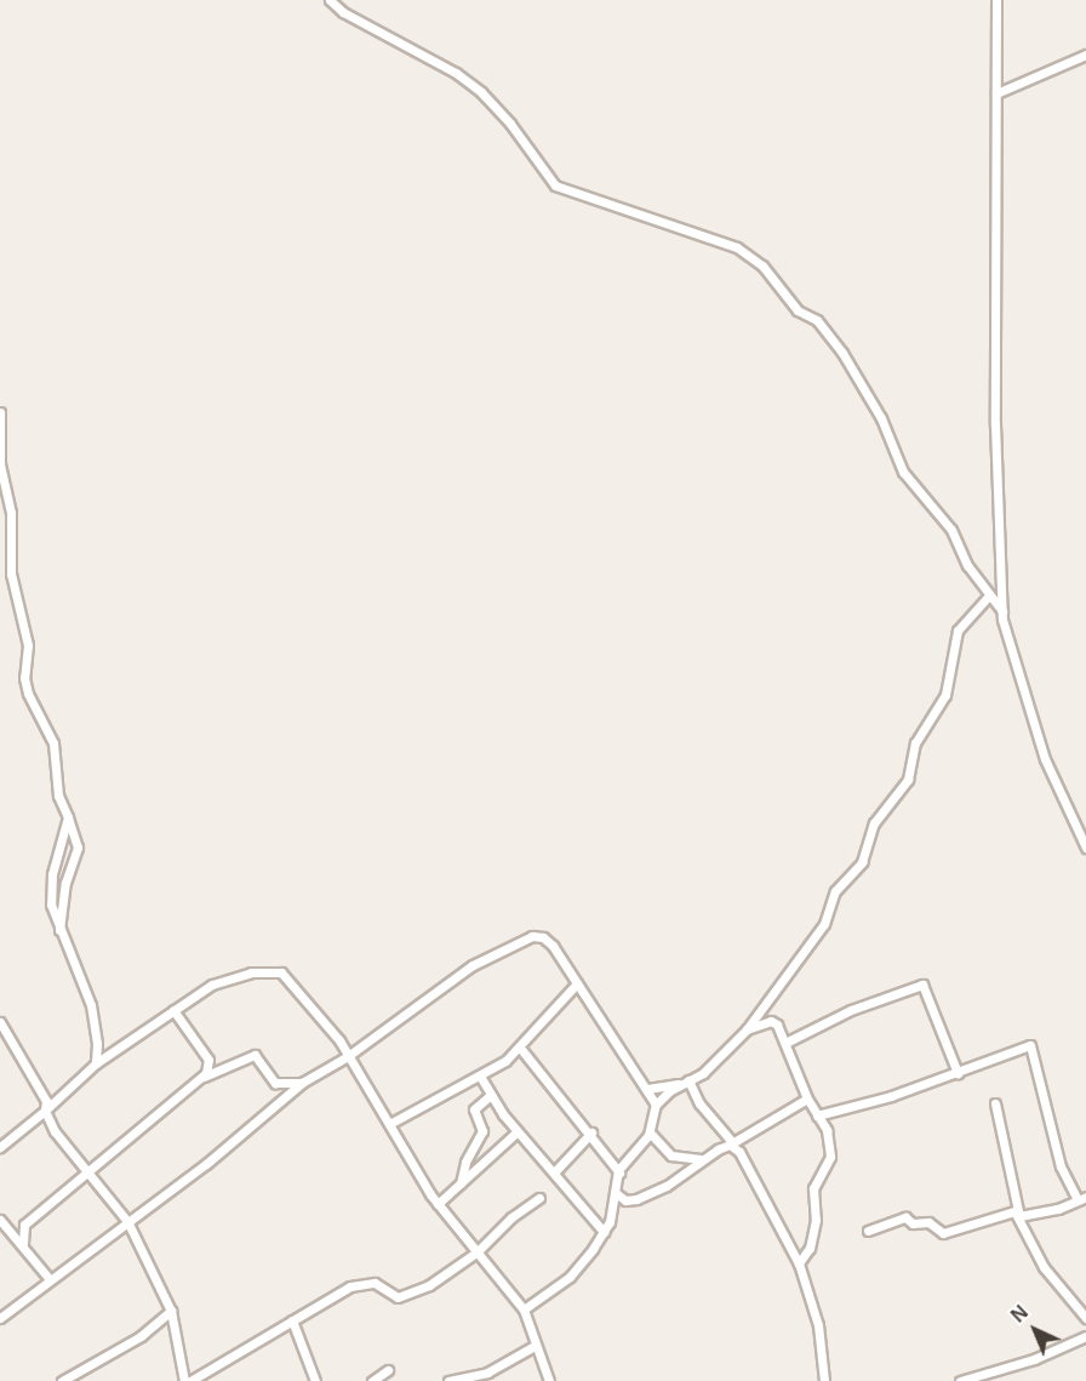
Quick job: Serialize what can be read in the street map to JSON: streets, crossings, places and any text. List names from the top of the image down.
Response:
{
  "north": "top left"
}
